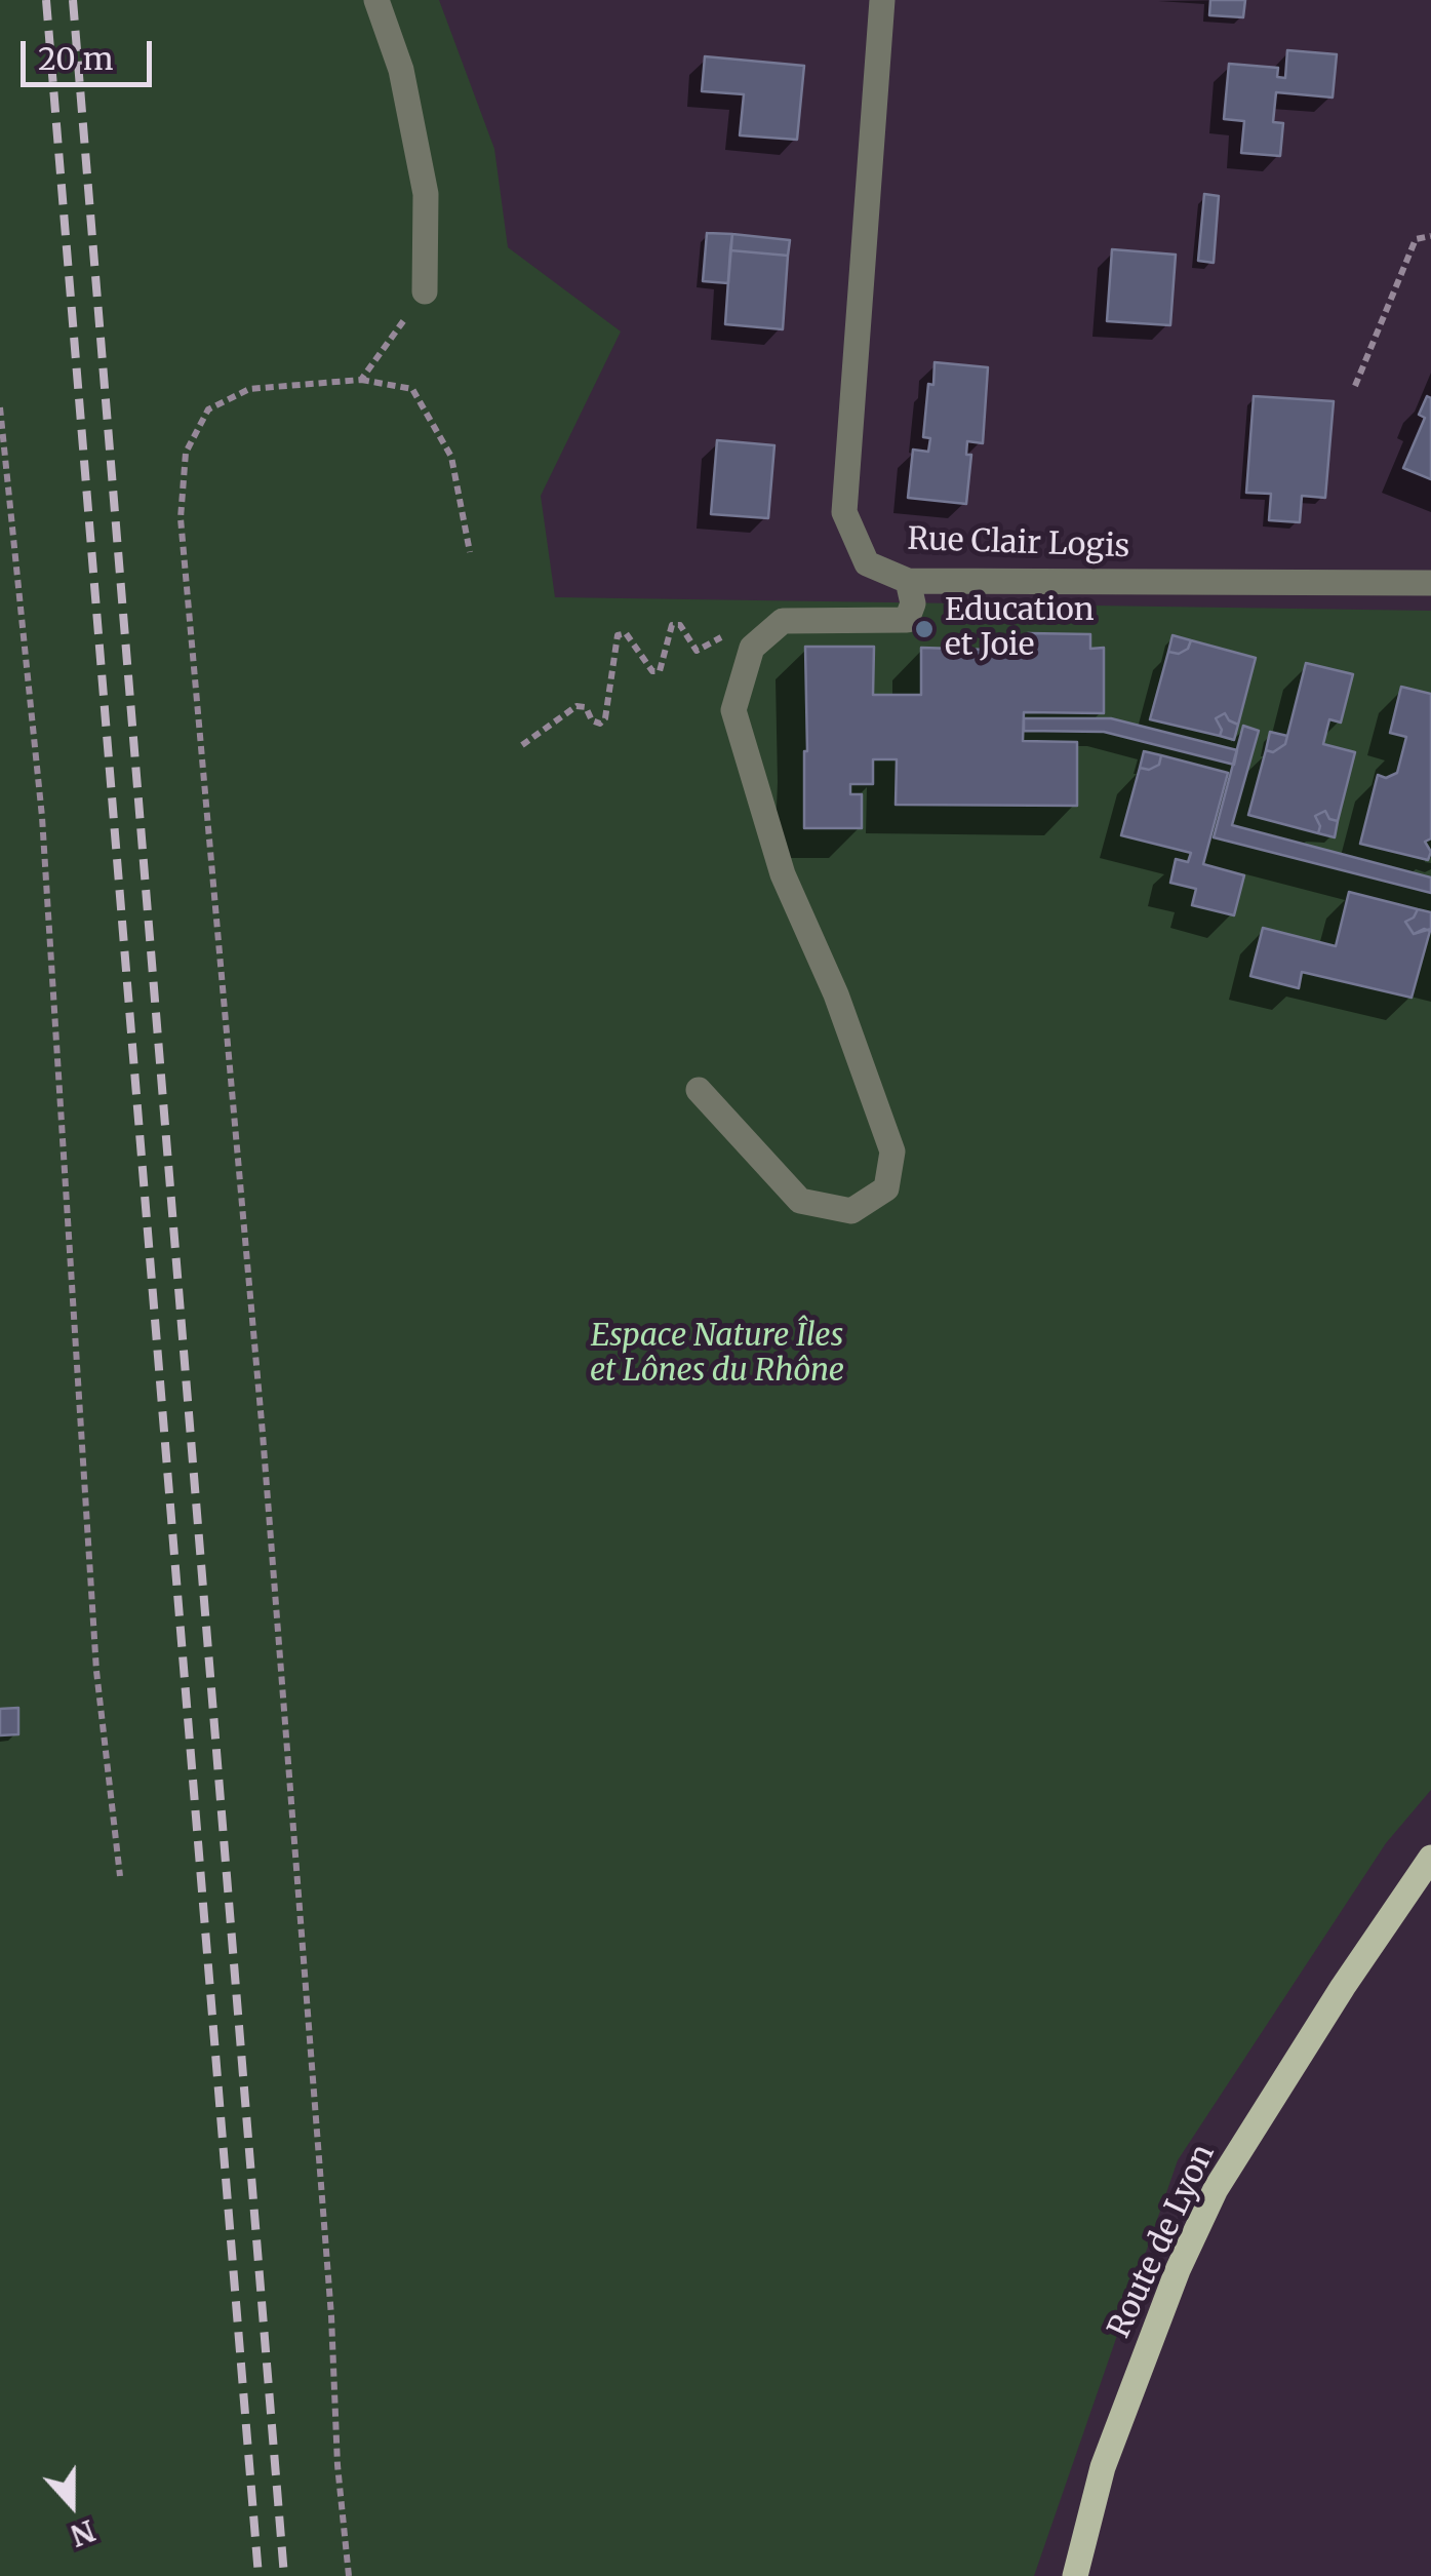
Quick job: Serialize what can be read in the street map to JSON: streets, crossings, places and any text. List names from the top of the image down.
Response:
{
  "streets": {
    "main road": ["Route de Lyon"],
    "street": ["Rue Clair Logis"]
  },
  "parks": ["Espace Nature Îles et Lônes du Rhône"],
  "places": ["Education et Joie"],
  "scale_bar": "20 m",
  "north": "bottom"
}
